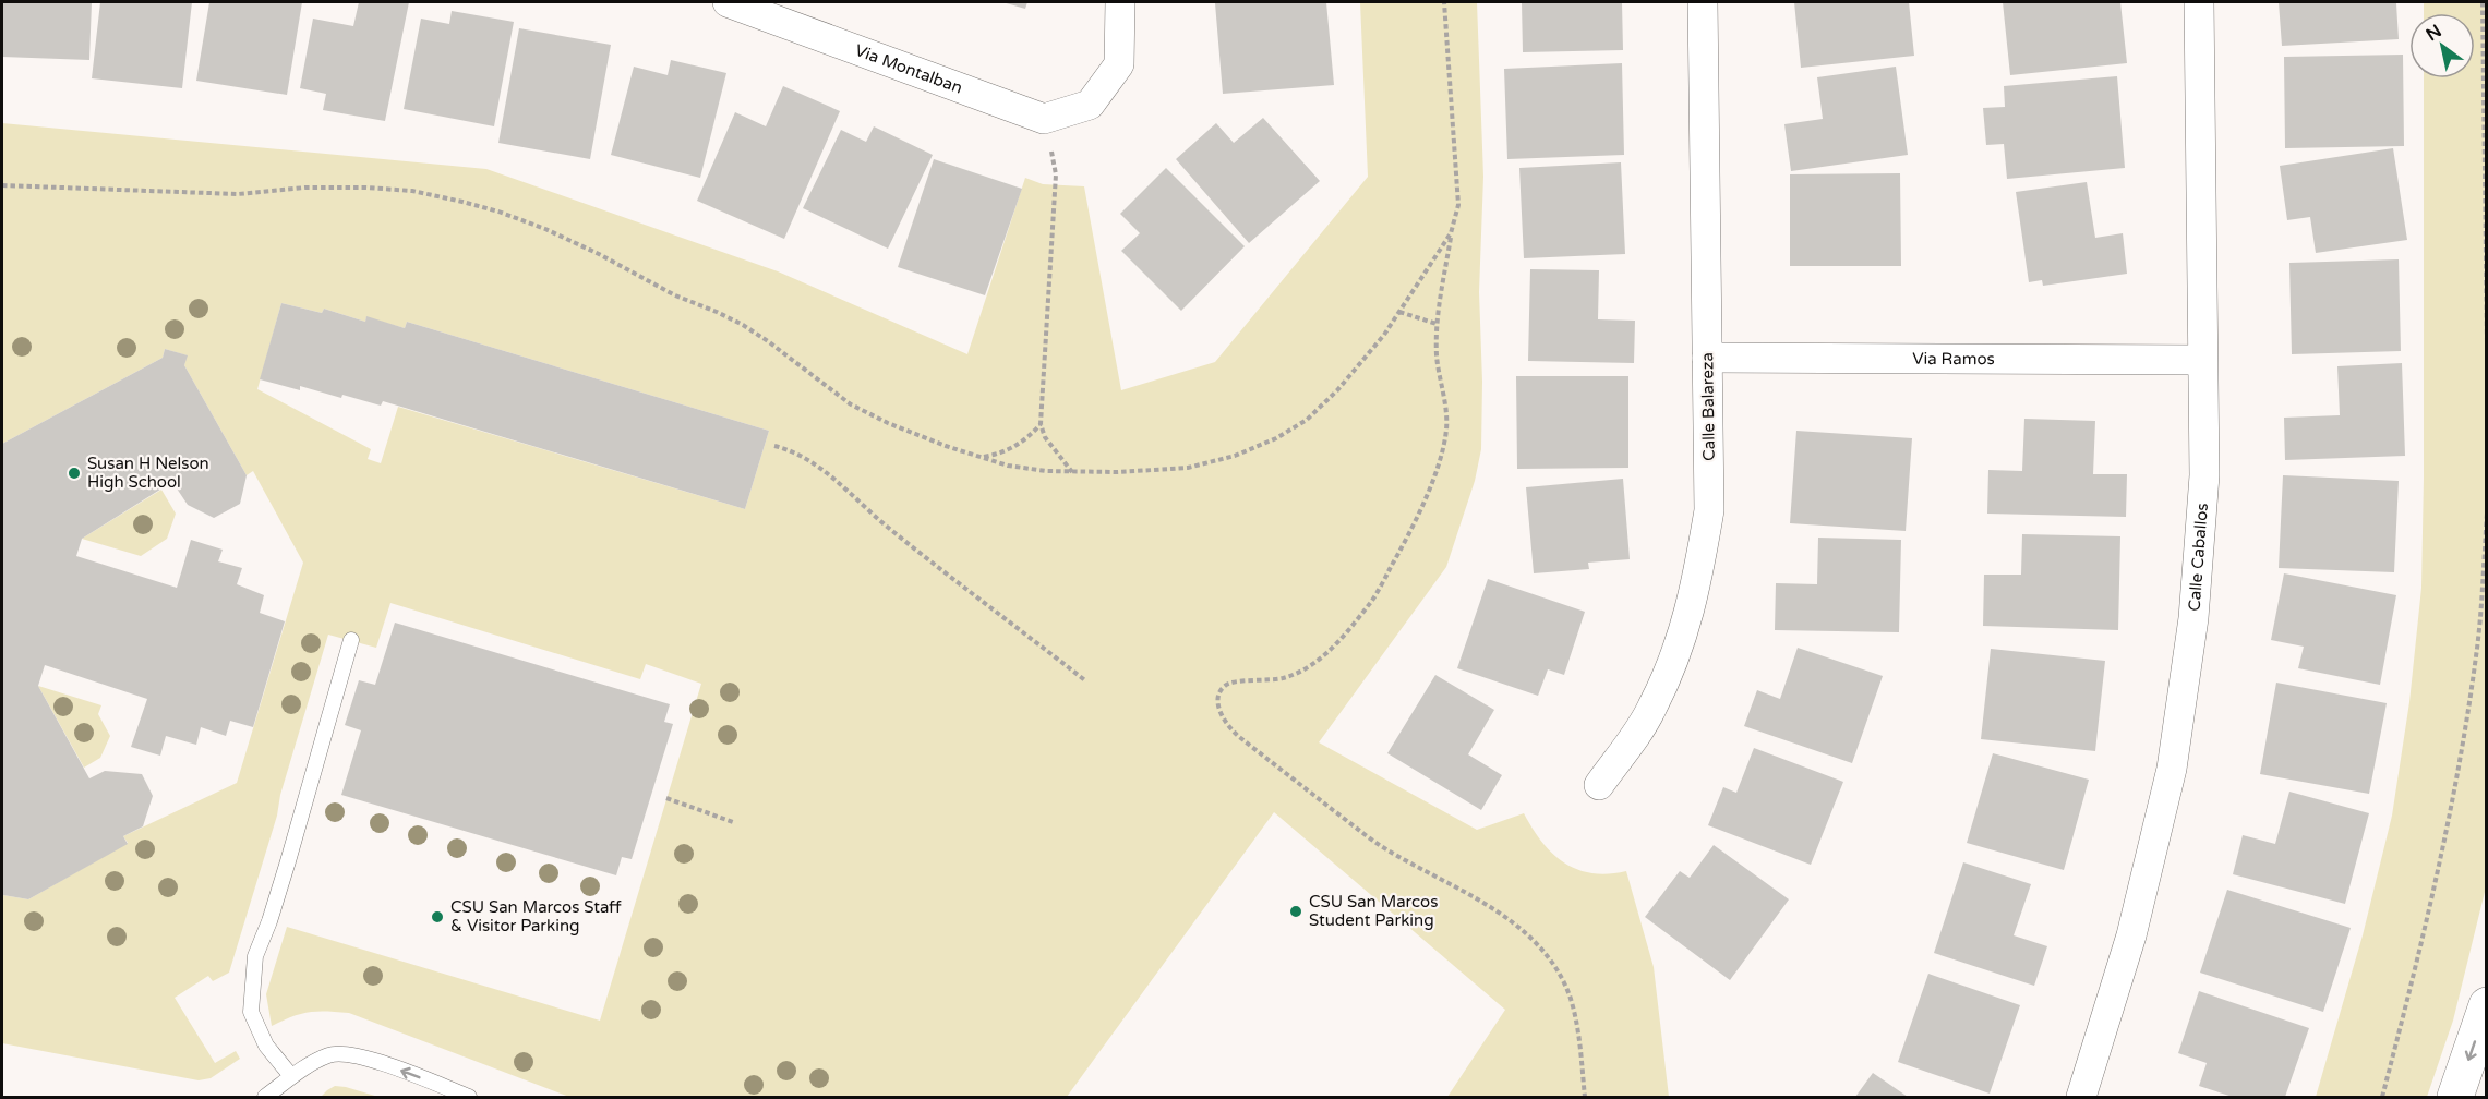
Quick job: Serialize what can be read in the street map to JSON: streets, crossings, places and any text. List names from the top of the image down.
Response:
{
  "streets": {
    "street": [
      "Via Montalban",
      "Via Ramos",
      "Calle Balareza",
      "Calle Caballos"
    ]
  },
  "crossings": [
    ["Via Ramos", "Calle Balareza"],
    ["Via Ramos", "Calle Caballos"]
  ],
  "places": ["Susan H Nelson High School", "CSU San Marcos Student Parking", "CSU San Marcos Staff & Visitor Parking"],
  "north": "top left"
}
